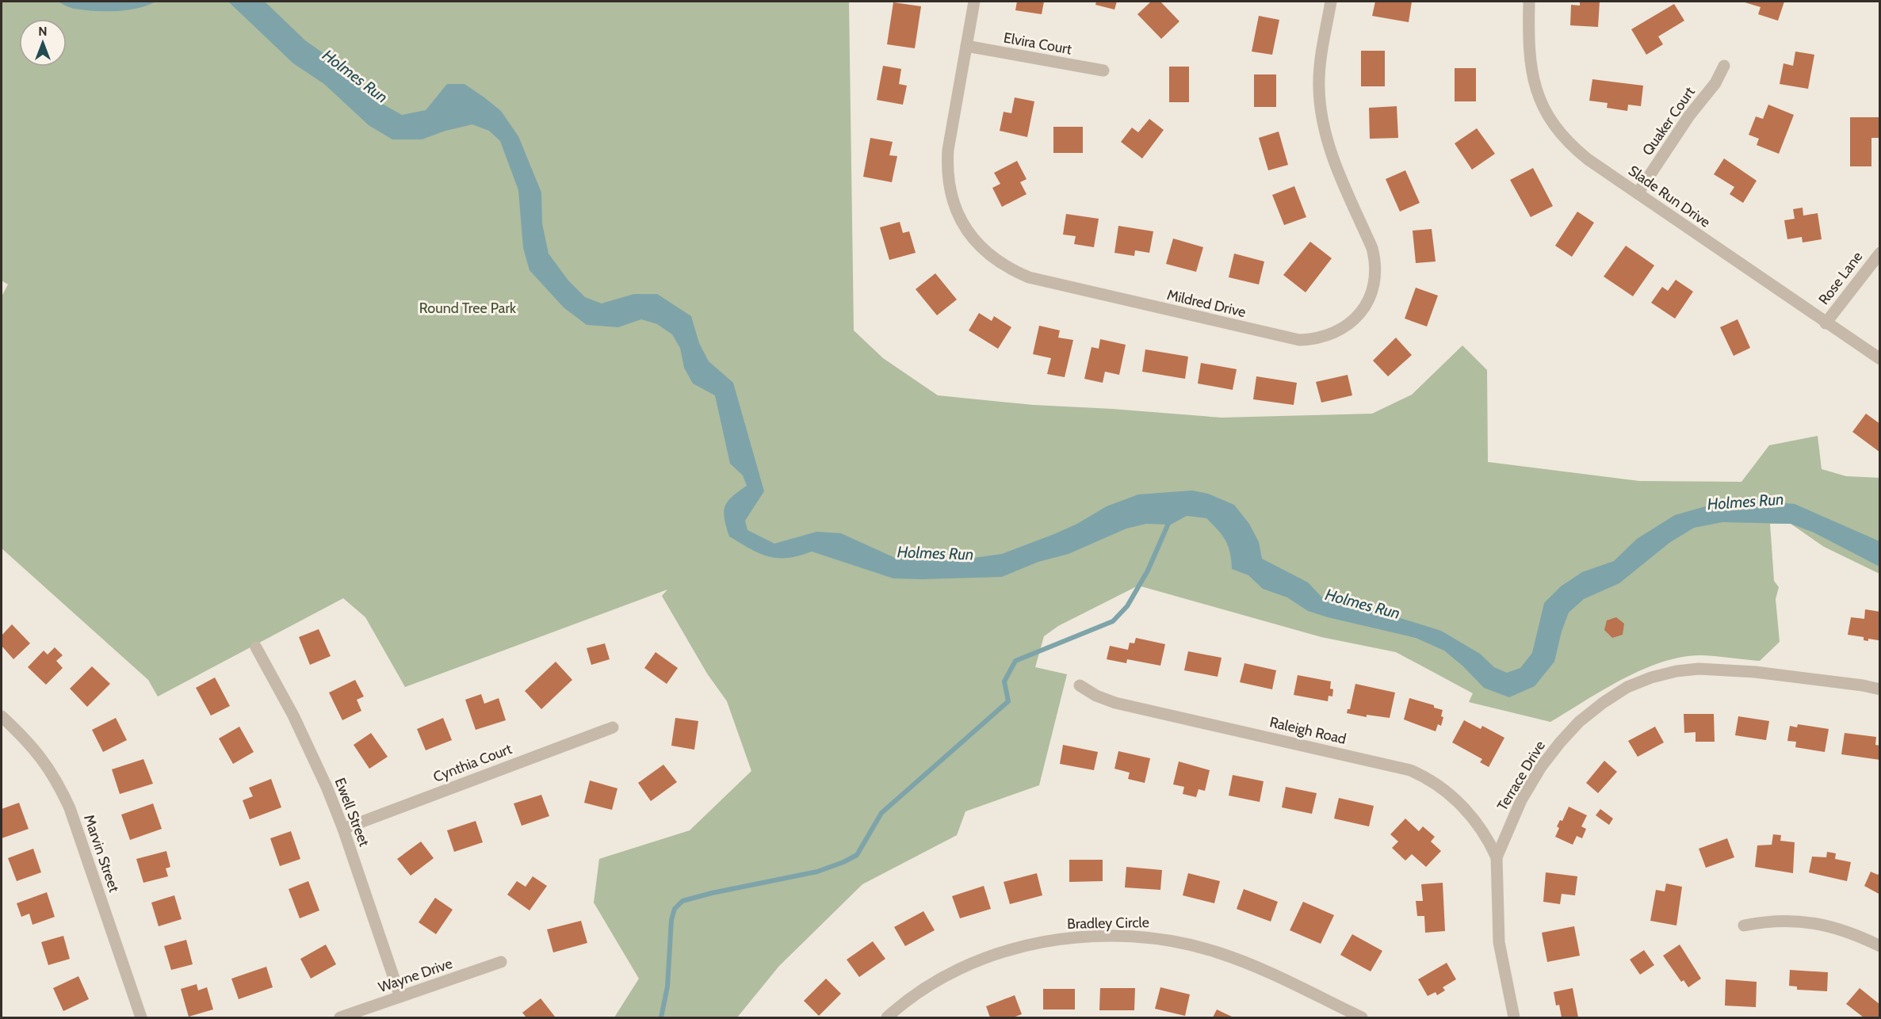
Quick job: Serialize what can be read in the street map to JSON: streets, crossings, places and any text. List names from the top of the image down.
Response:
{
  "streets": {
    "street": [
      "Elvira Court",
      "Quaker Court",
      "Slade Run Drive",
      "Rose Lane",
      "Mildred Drive",
      "Raleigh Road",
      "Cynthia Court",
      "Terrace Drive",
      "Ewell Street",
      "Marvin Street",
      "Bradley Circle",
      "Wayne Drive"
    ]
  },
  "crossings": [
    ["Elvira Court", "Mildred Drive"],
    ["Quaker Court", "Slade Run Drive"],
    ["Slade Run Drive", "Rose Lane"],
    ["Raleigh Road", "Terrace Drive"],
    ["Cynthia Court", "Ewell Street"],
    ["Ewell Street", "Wayne Drive"]
  ],
  "water": ["Holmes Run"],
  "parks": ["Round Tree Park"],
  "north": "top"
}
